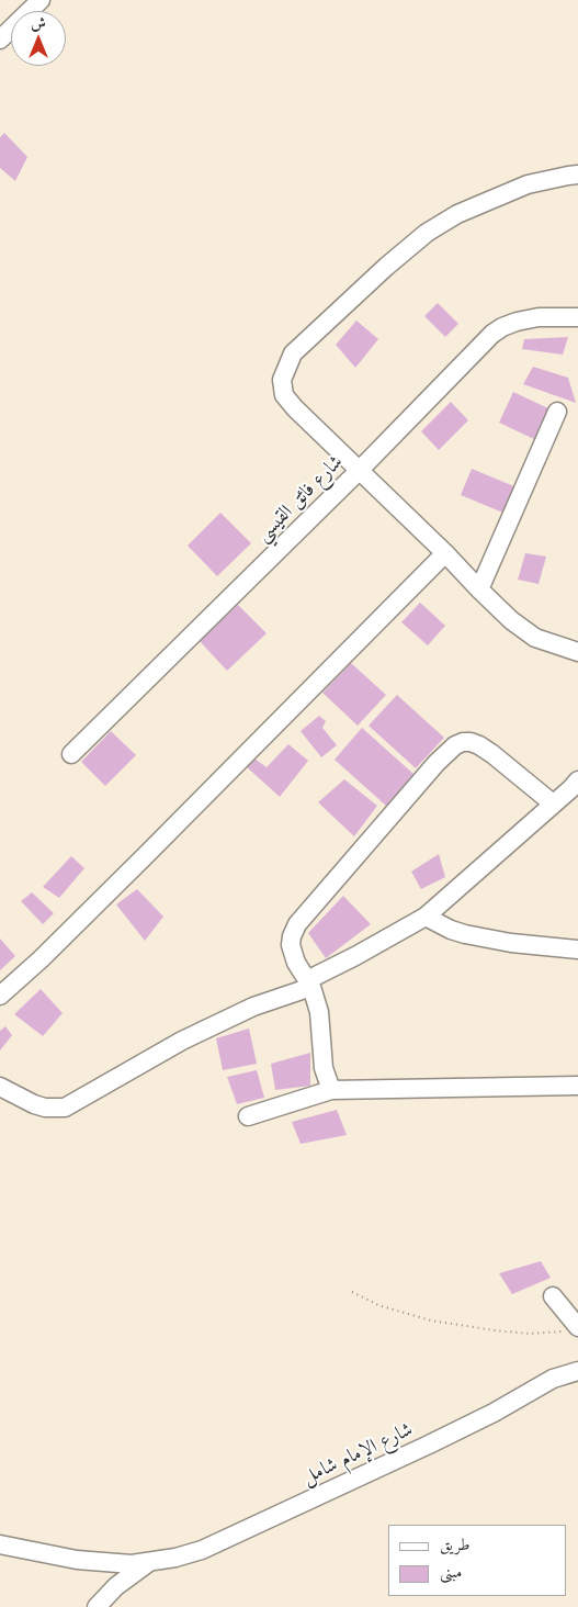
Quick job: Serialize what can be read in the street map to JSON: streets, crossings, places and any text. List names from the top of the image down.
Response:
{
  "streets": {
    "street": ["شارع فائق القيسي", "شارع الإمام شامل"]
  },
  "legend": ["طريق", "مبنى"],
  "north": "top"
}
